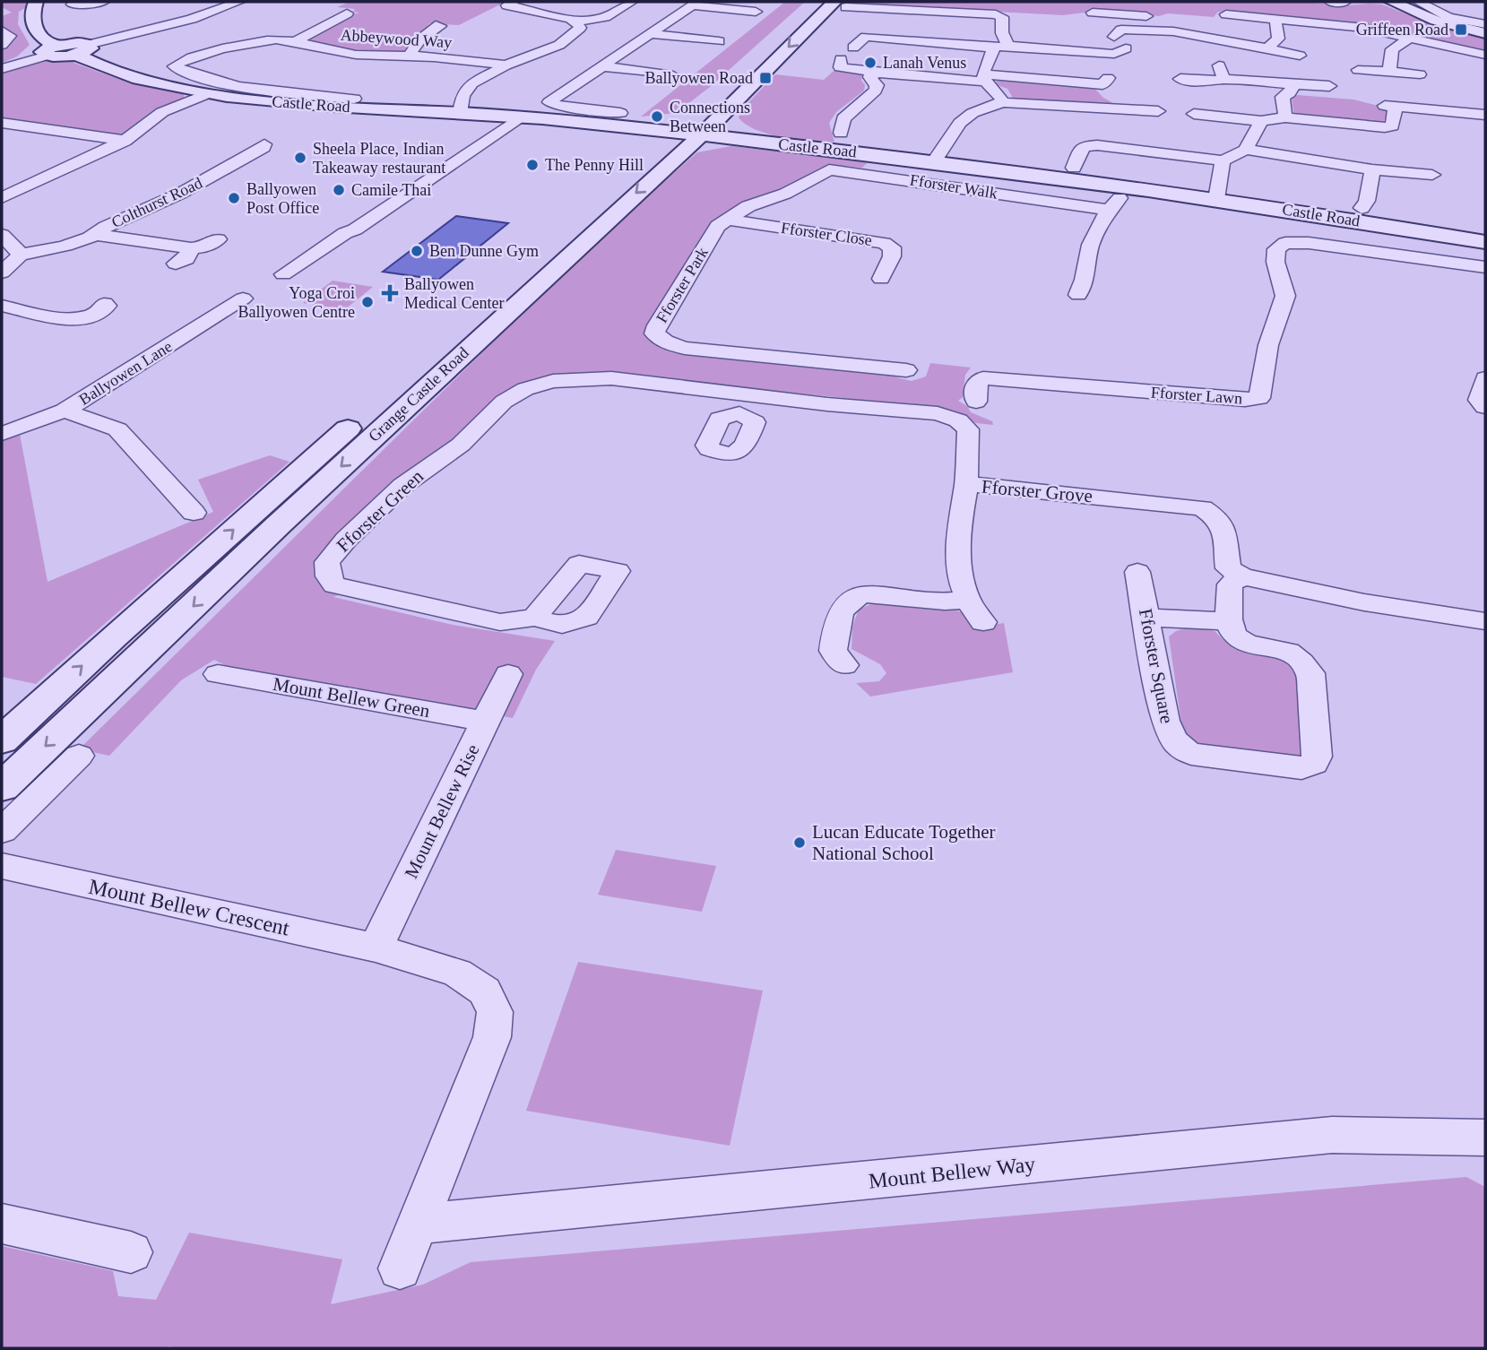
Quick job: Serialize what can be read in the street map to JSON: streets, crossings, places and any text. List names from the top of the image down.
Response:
{
  "streets": {
    "main road": ["Castle Road", "Grange Castle Road"],
    "street": [
      "Abbeywood Way",
      "Fforster Walk",
      "Colthurst Road",
      "Fforster Close",
      "Fforster Park",
      "Ballyowen Lane",
      "Fforster Lawn",
      "Fforster Grove",
      "Fforster Green",
      "Fforster Square",
      "Mount Bellew Green",
      "Mount Bellew Rise",
      "Mount Bellew Crescent",
      "Mount Bellew Way"
    ]
  },
  "crossings": [
    ["Castle Road", "Grange Castle Road"],
    ["Fforster Walk", "Fforster Park"],
    ["Fforster Close", "Fforster Park"],
    ["Fforster Grove", "Fforster Green"],
    ["Mount Bellew Green", "Mount Bellew Rise"],
    ["Mount Bellew Rise", "Mount Bellew Crescent"]
  ],
  "places": {
    "transit": ["Griffeen Road", "Ballyowen Road"],
    "other": [
      "Lanah Venus",
      "Connections Between",
      "Sheela Place, Indian Takeaway restaurant",
      "The Penny Hill",
      "Camile Thai",
      "Ballyowen Post Office",
      "Ben Dunne Gym",
      "Yoga Croi Ballyowen Centre",
      "Lucan Educate Together National School"
    ],
    "health": ["Ballyowen Medical Center"]
  }
}
